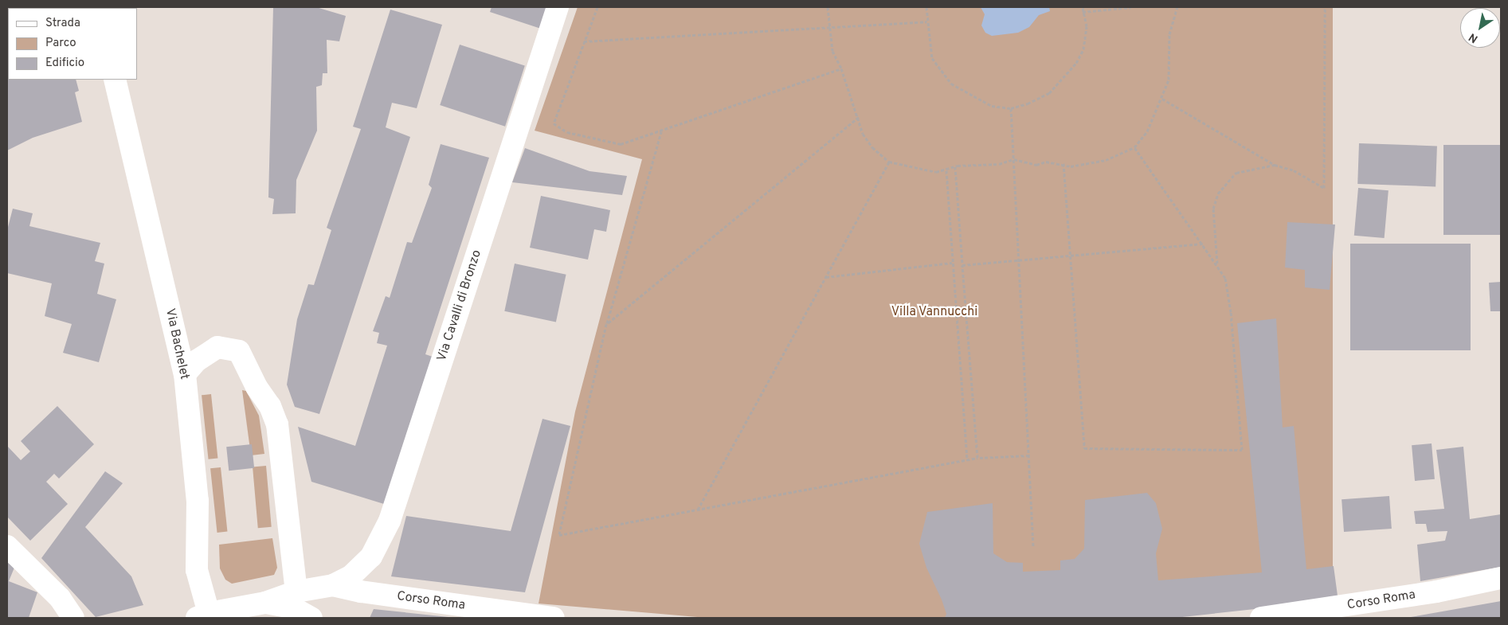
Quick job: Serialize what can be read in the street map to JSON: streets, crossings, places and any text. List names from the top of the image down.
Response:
{
  "streets": {
    "street": ["Via Cavalli di Bronzo", "Via Bachelet", "Corso Roma"]
  },
  "crossings": [
    ["Via Cavalli di Bronzo", "Corso Roma"]
  ],
  "parks": ["Villa Vannucchi"],
  "legend": ["Strada", "Parco", "Edificio"],
  "north": "bottom left"
}
